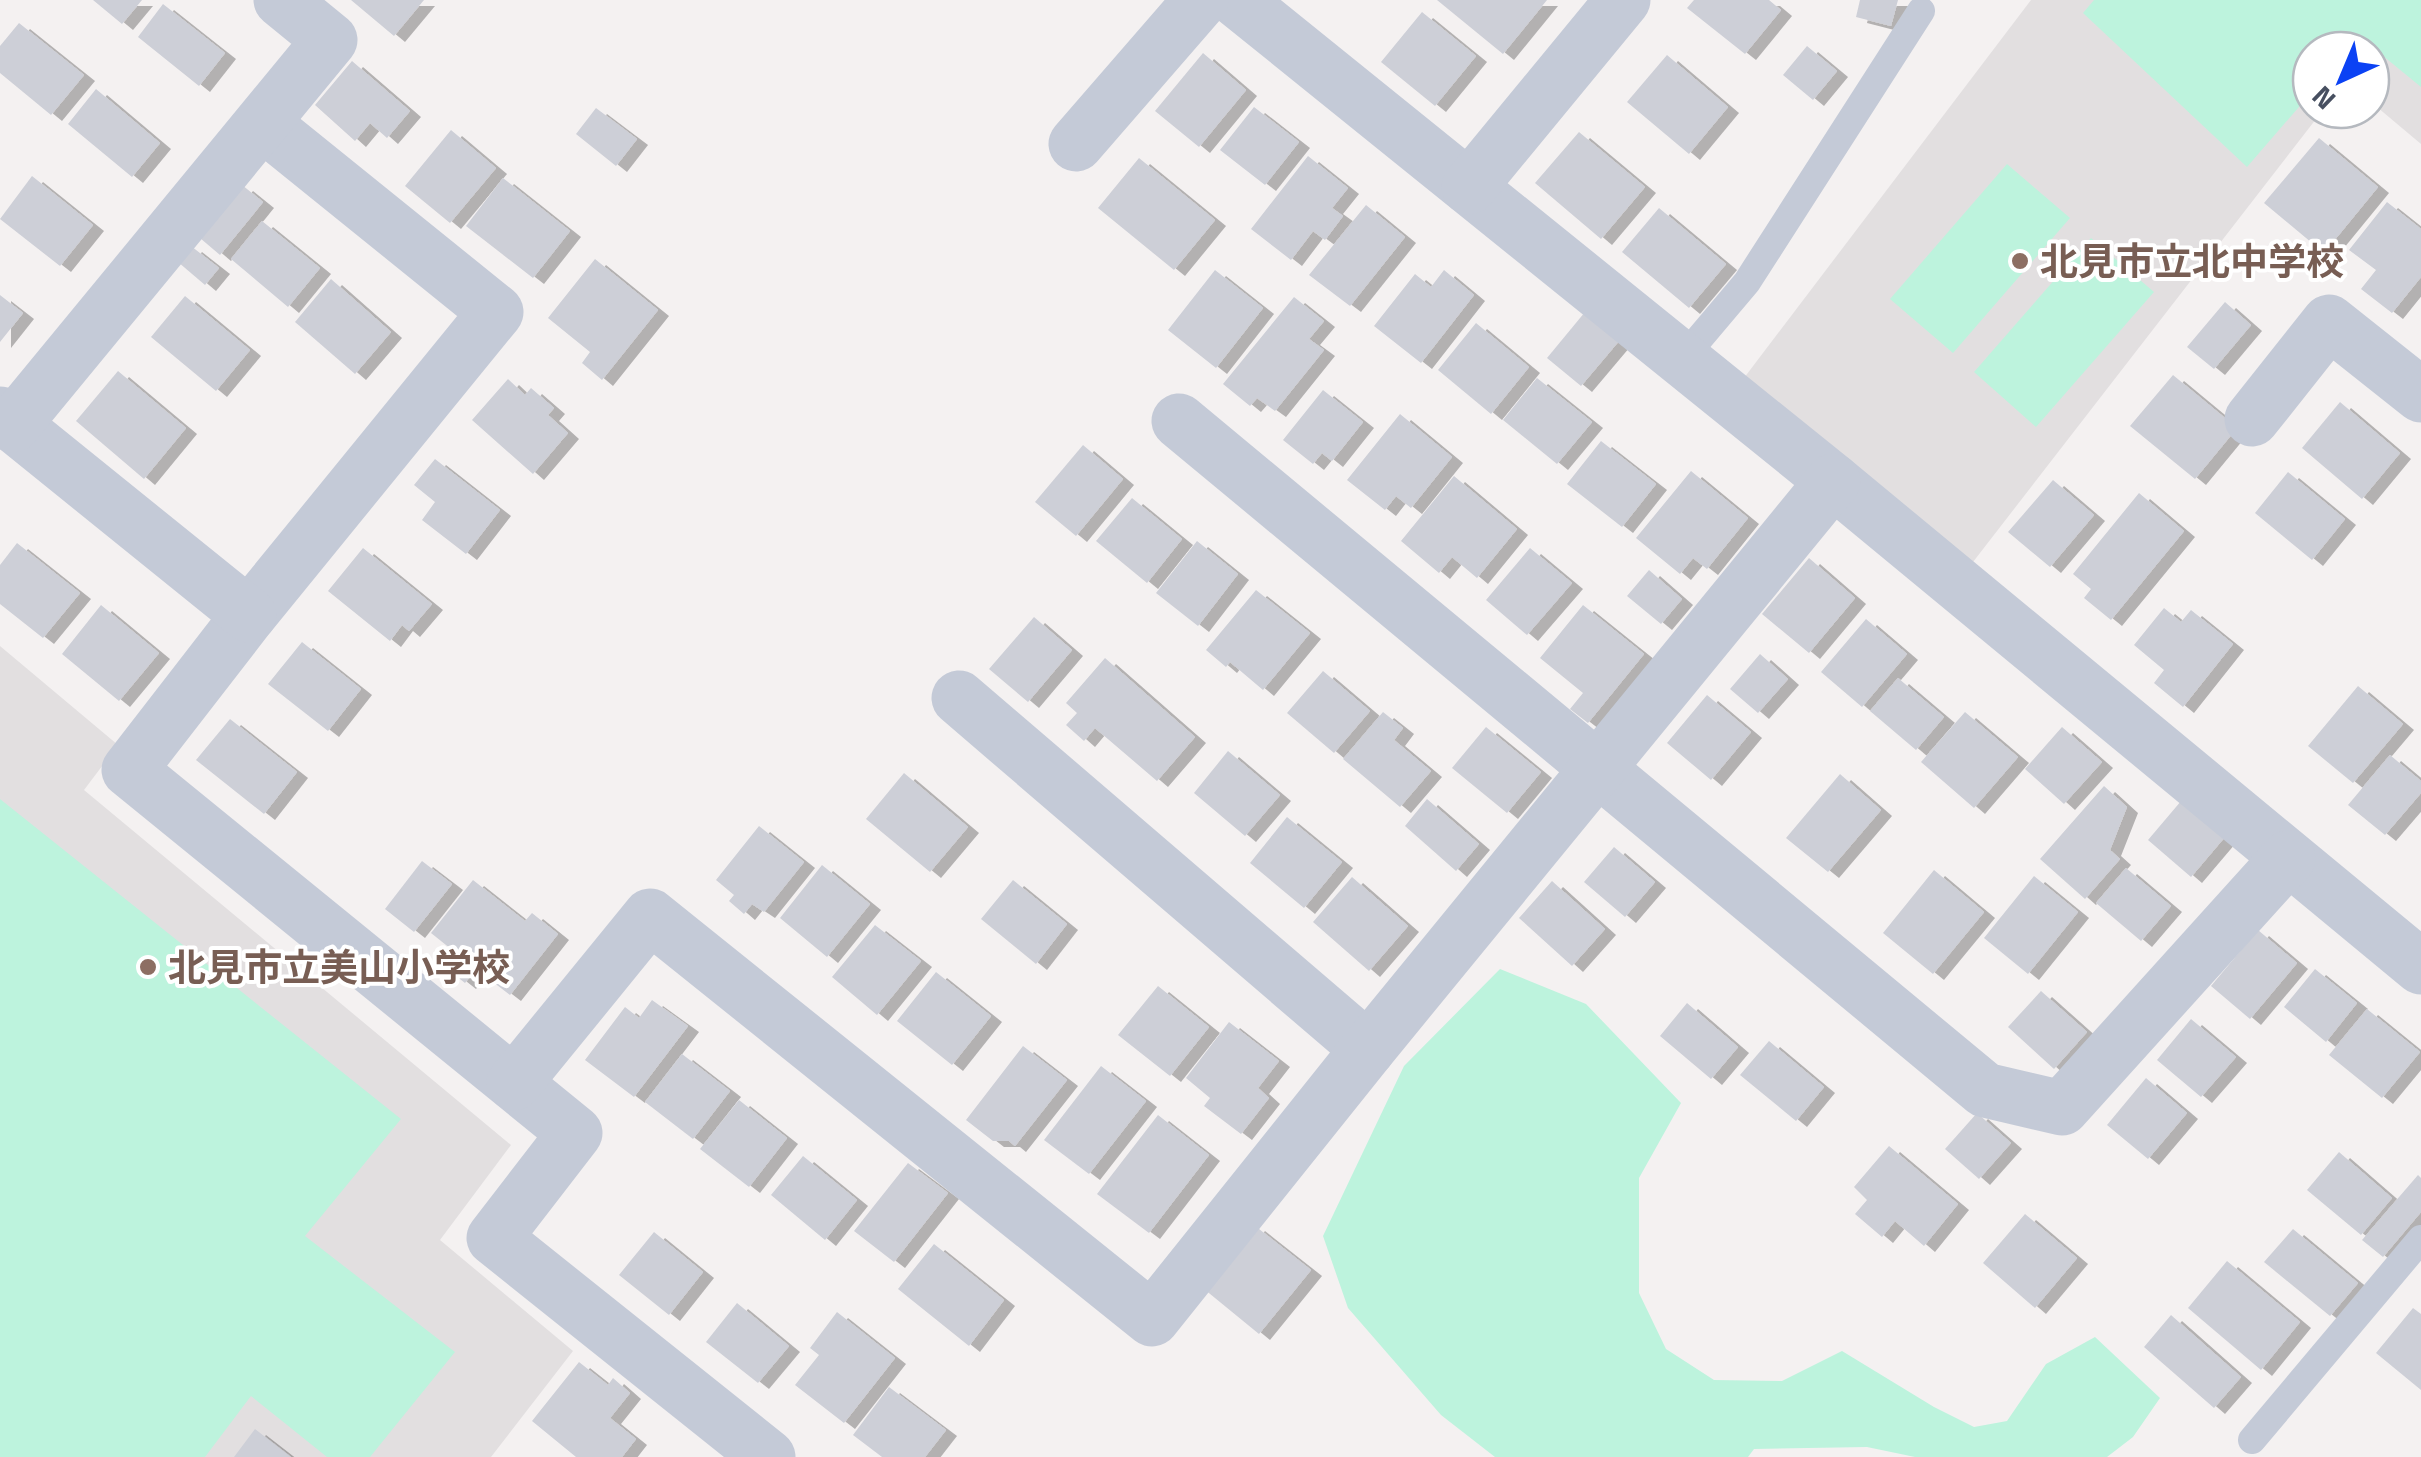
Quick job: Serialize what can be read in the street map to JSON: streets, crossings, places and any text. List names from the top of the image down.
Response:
{
  "places": ["北見市立北中学校", "北見市立美山小学校"],
  "north": "bottom left"
}
